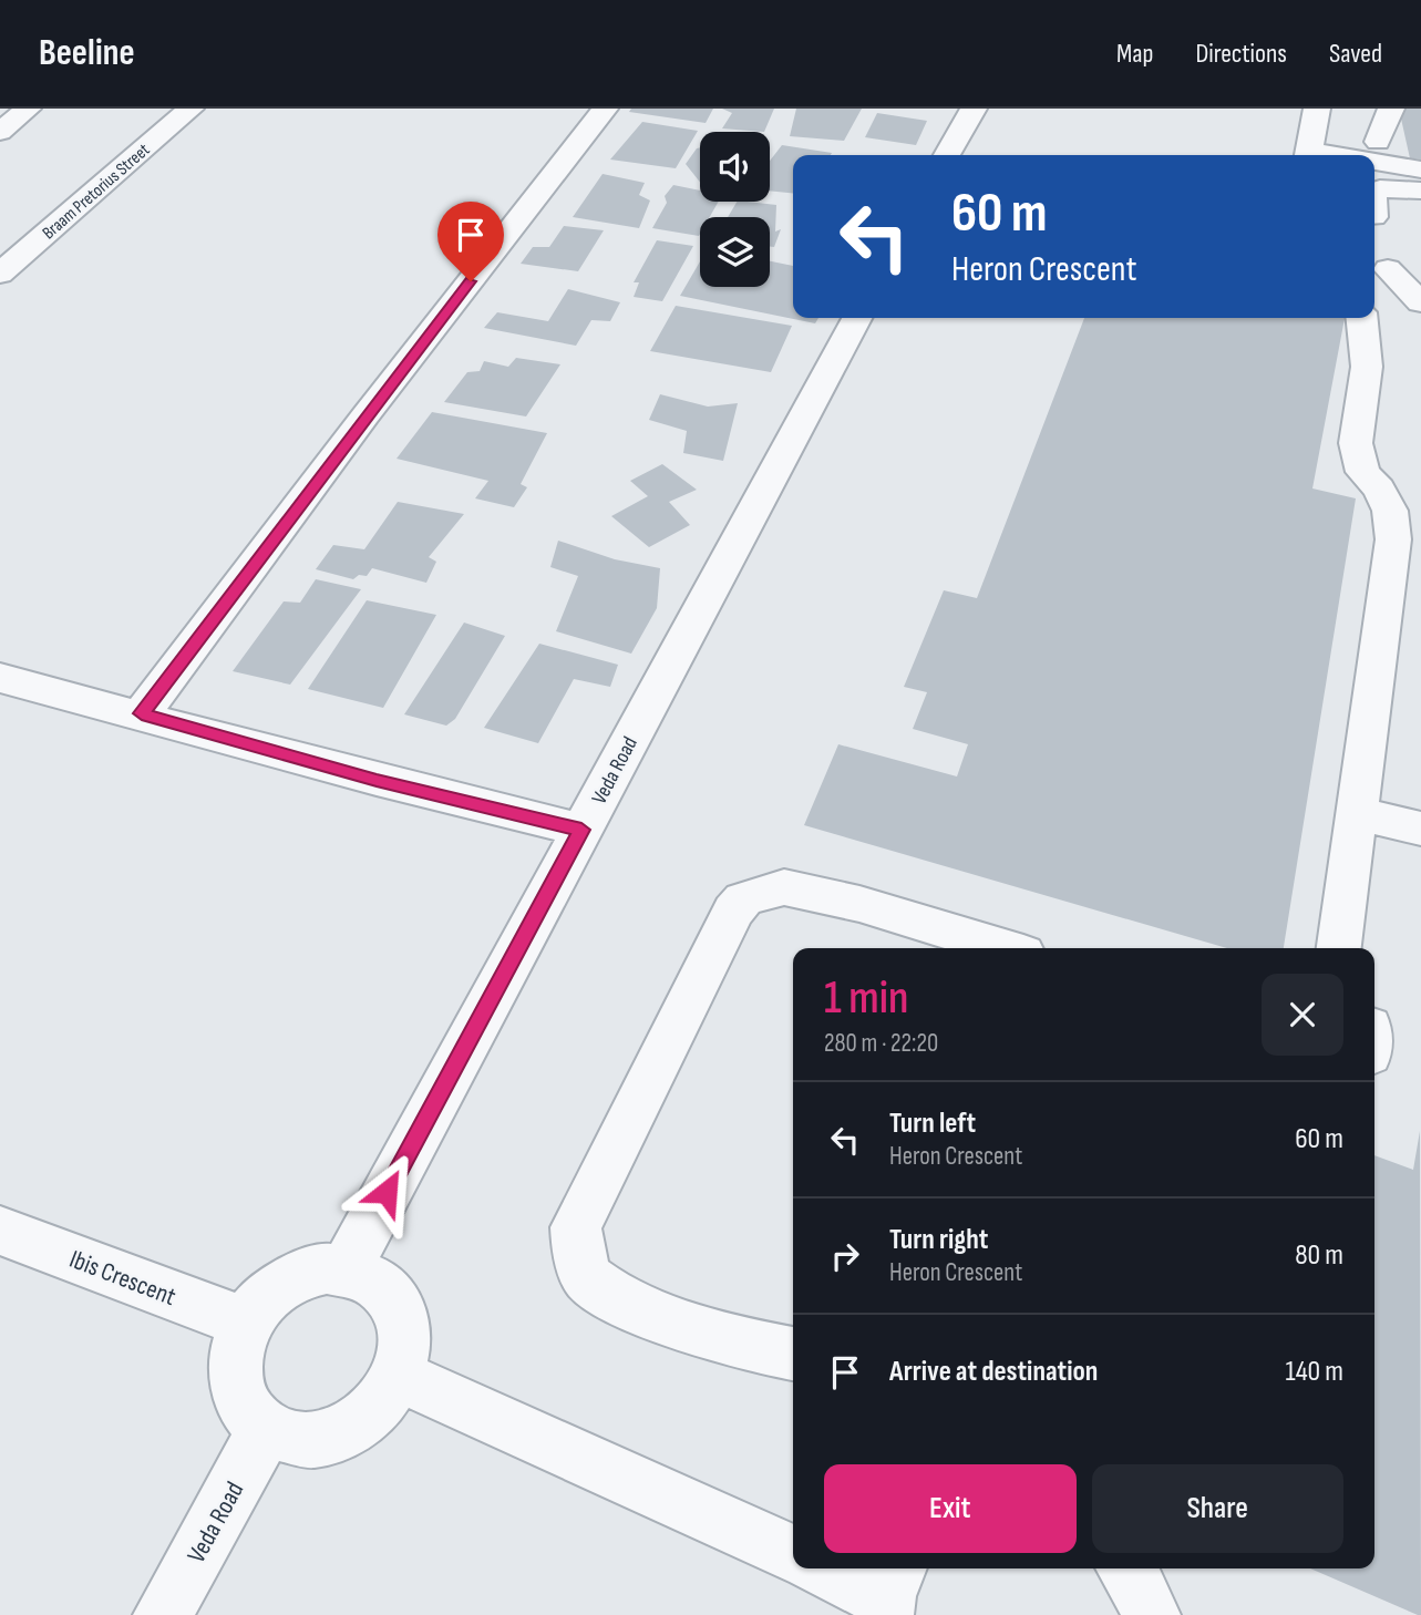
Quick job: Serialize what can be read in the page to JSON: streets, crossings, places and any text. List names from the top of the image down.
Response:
{
  "streets": {
    "street": ["Braam Pretorius Street", "Veda Road", "Ibis Crescent"]
  },
  "crossings": [
    ["Veda Road", "Ibis Crescent"]
  ],
  "page": {
    "header": "Beeline",
    "nav": ["Map", "Directions", "Saved"],
    "turn": ["60 m", "Heron Crescent"],
    "heading": ["1 min", "280 m · 22:20"],
    "list": [
      {
        "name": "Turn left",
        "note": "Heron Crescent",
        "value": "60 m"
      },
      {
        "name": "Turn right",
        "note": "Heron Crescent",
        "value": "80 m"
      },
      {
        "name": "Arrive at destination",
        "value": "140 m"
      }
    ],
    "buttons": ["Exit", "Share"]
  }
}
